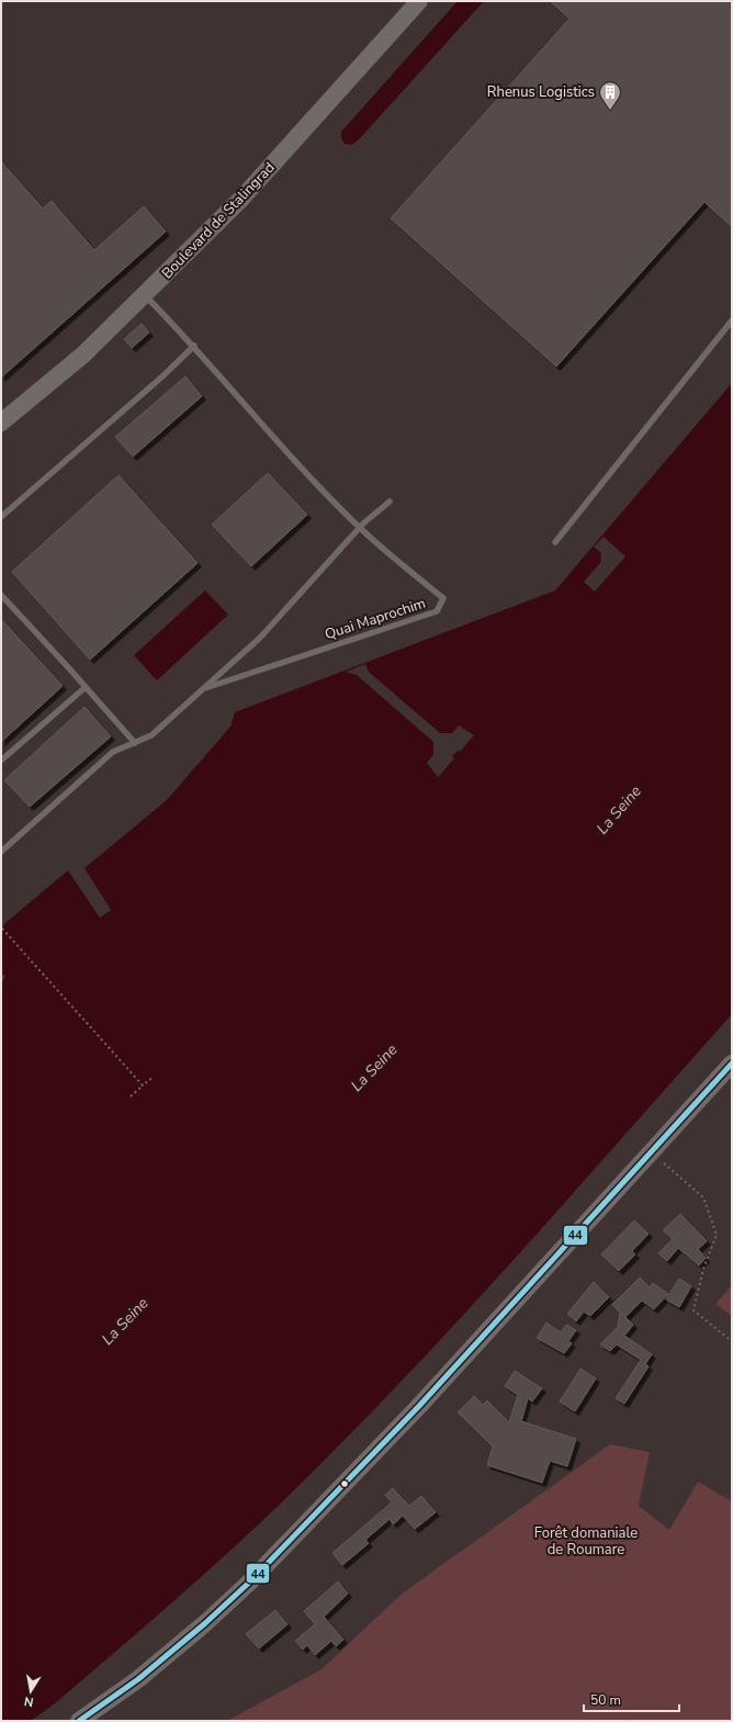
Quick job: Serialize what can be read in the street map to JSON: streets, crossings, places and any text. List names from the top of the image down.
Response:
{
  "streets": {
    "main road": ["Boulevard de Stalingrad"],
    "lane": ["Quai Maprochim"]
  },
  "crossings": [
    ["Boulevard de Stalingrad", "Quai Maprochim"]
  ],
  "water": ["La Seine"],
  "parks": ["Forêt domaniale de Roumare"],
  "places": {
    "building": ["Rhenus Logistics"]
  },
  "lines": ["transit line 44"],
  "scale_bar": "50 m",
  "north": "bottom"
}
